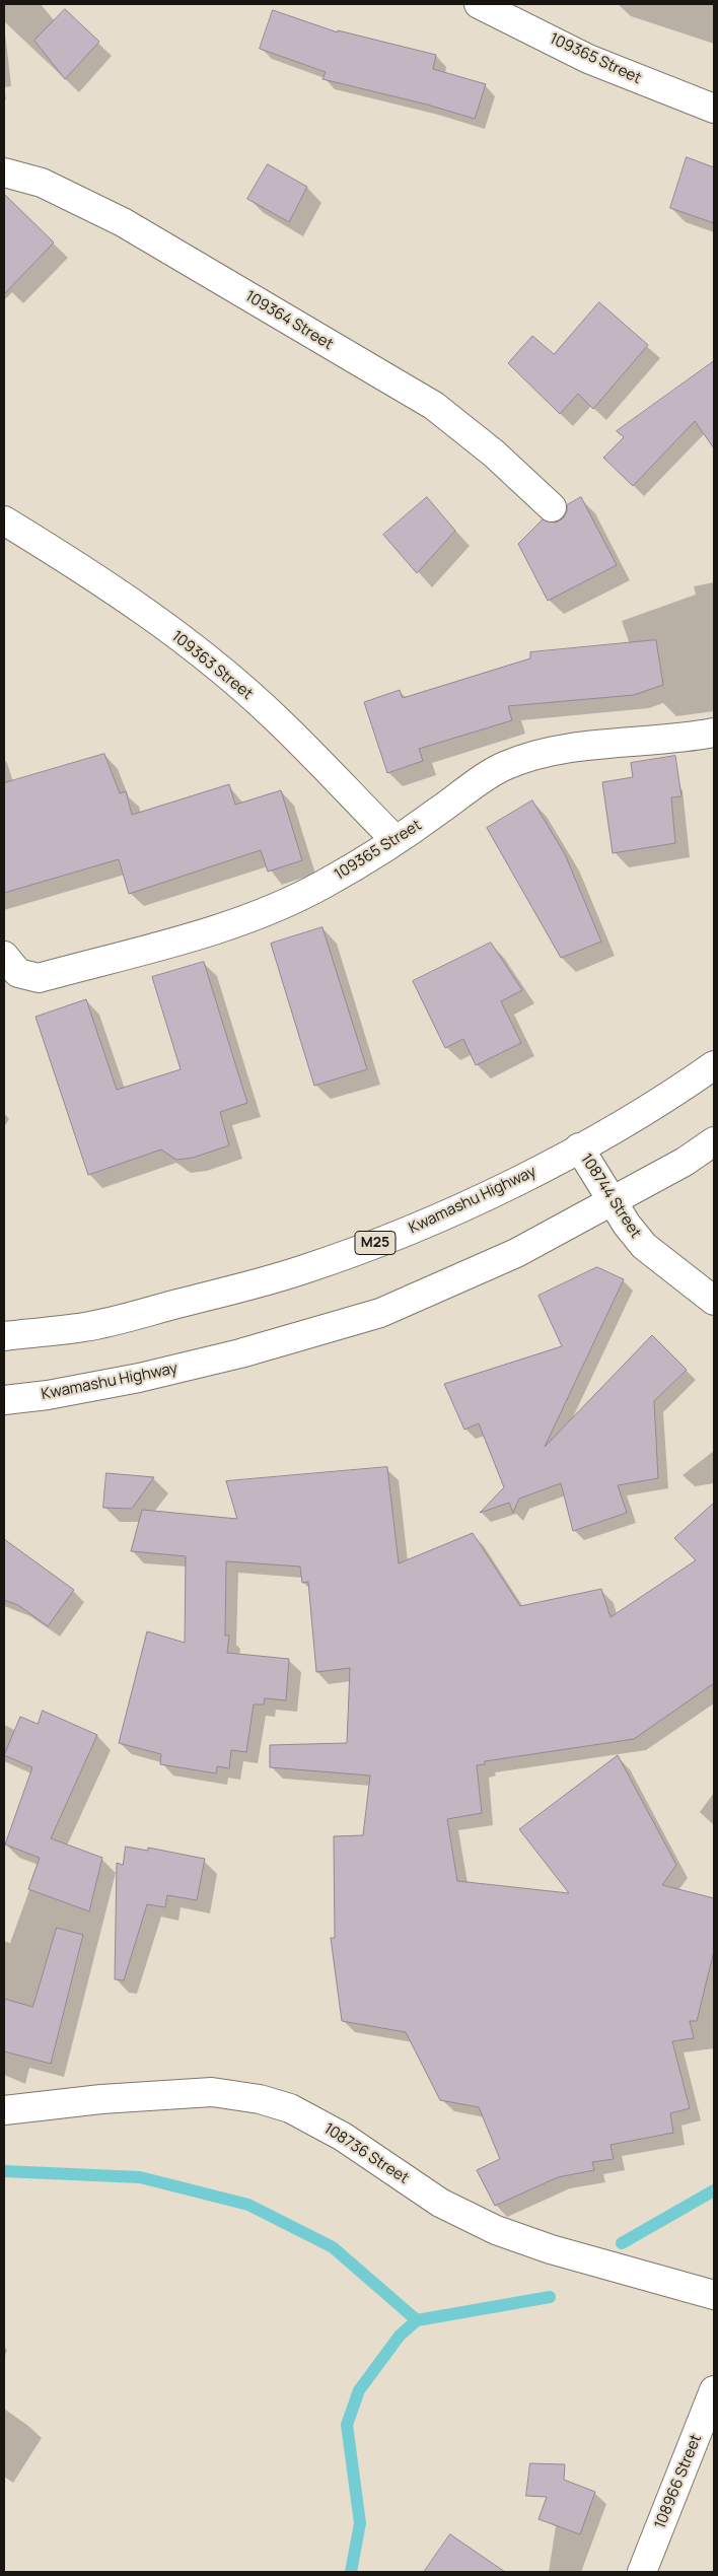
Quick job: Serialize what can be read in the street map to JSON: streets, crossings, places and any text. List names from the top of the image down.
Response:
{
  "streets": {
    "street": [
      "109365 Street",
      "109364 Street",
      "109363 Street",
      "108744 Street",
      "Kwamashu Highway",
      "M25",
      "108736 Street",
      "108966 Street"
    ]
  },
  "crossings": [
    ["109365 Street", "109363 Street"],
    ["108744 Street", "Kwamashu Highway"]
  ]
}
